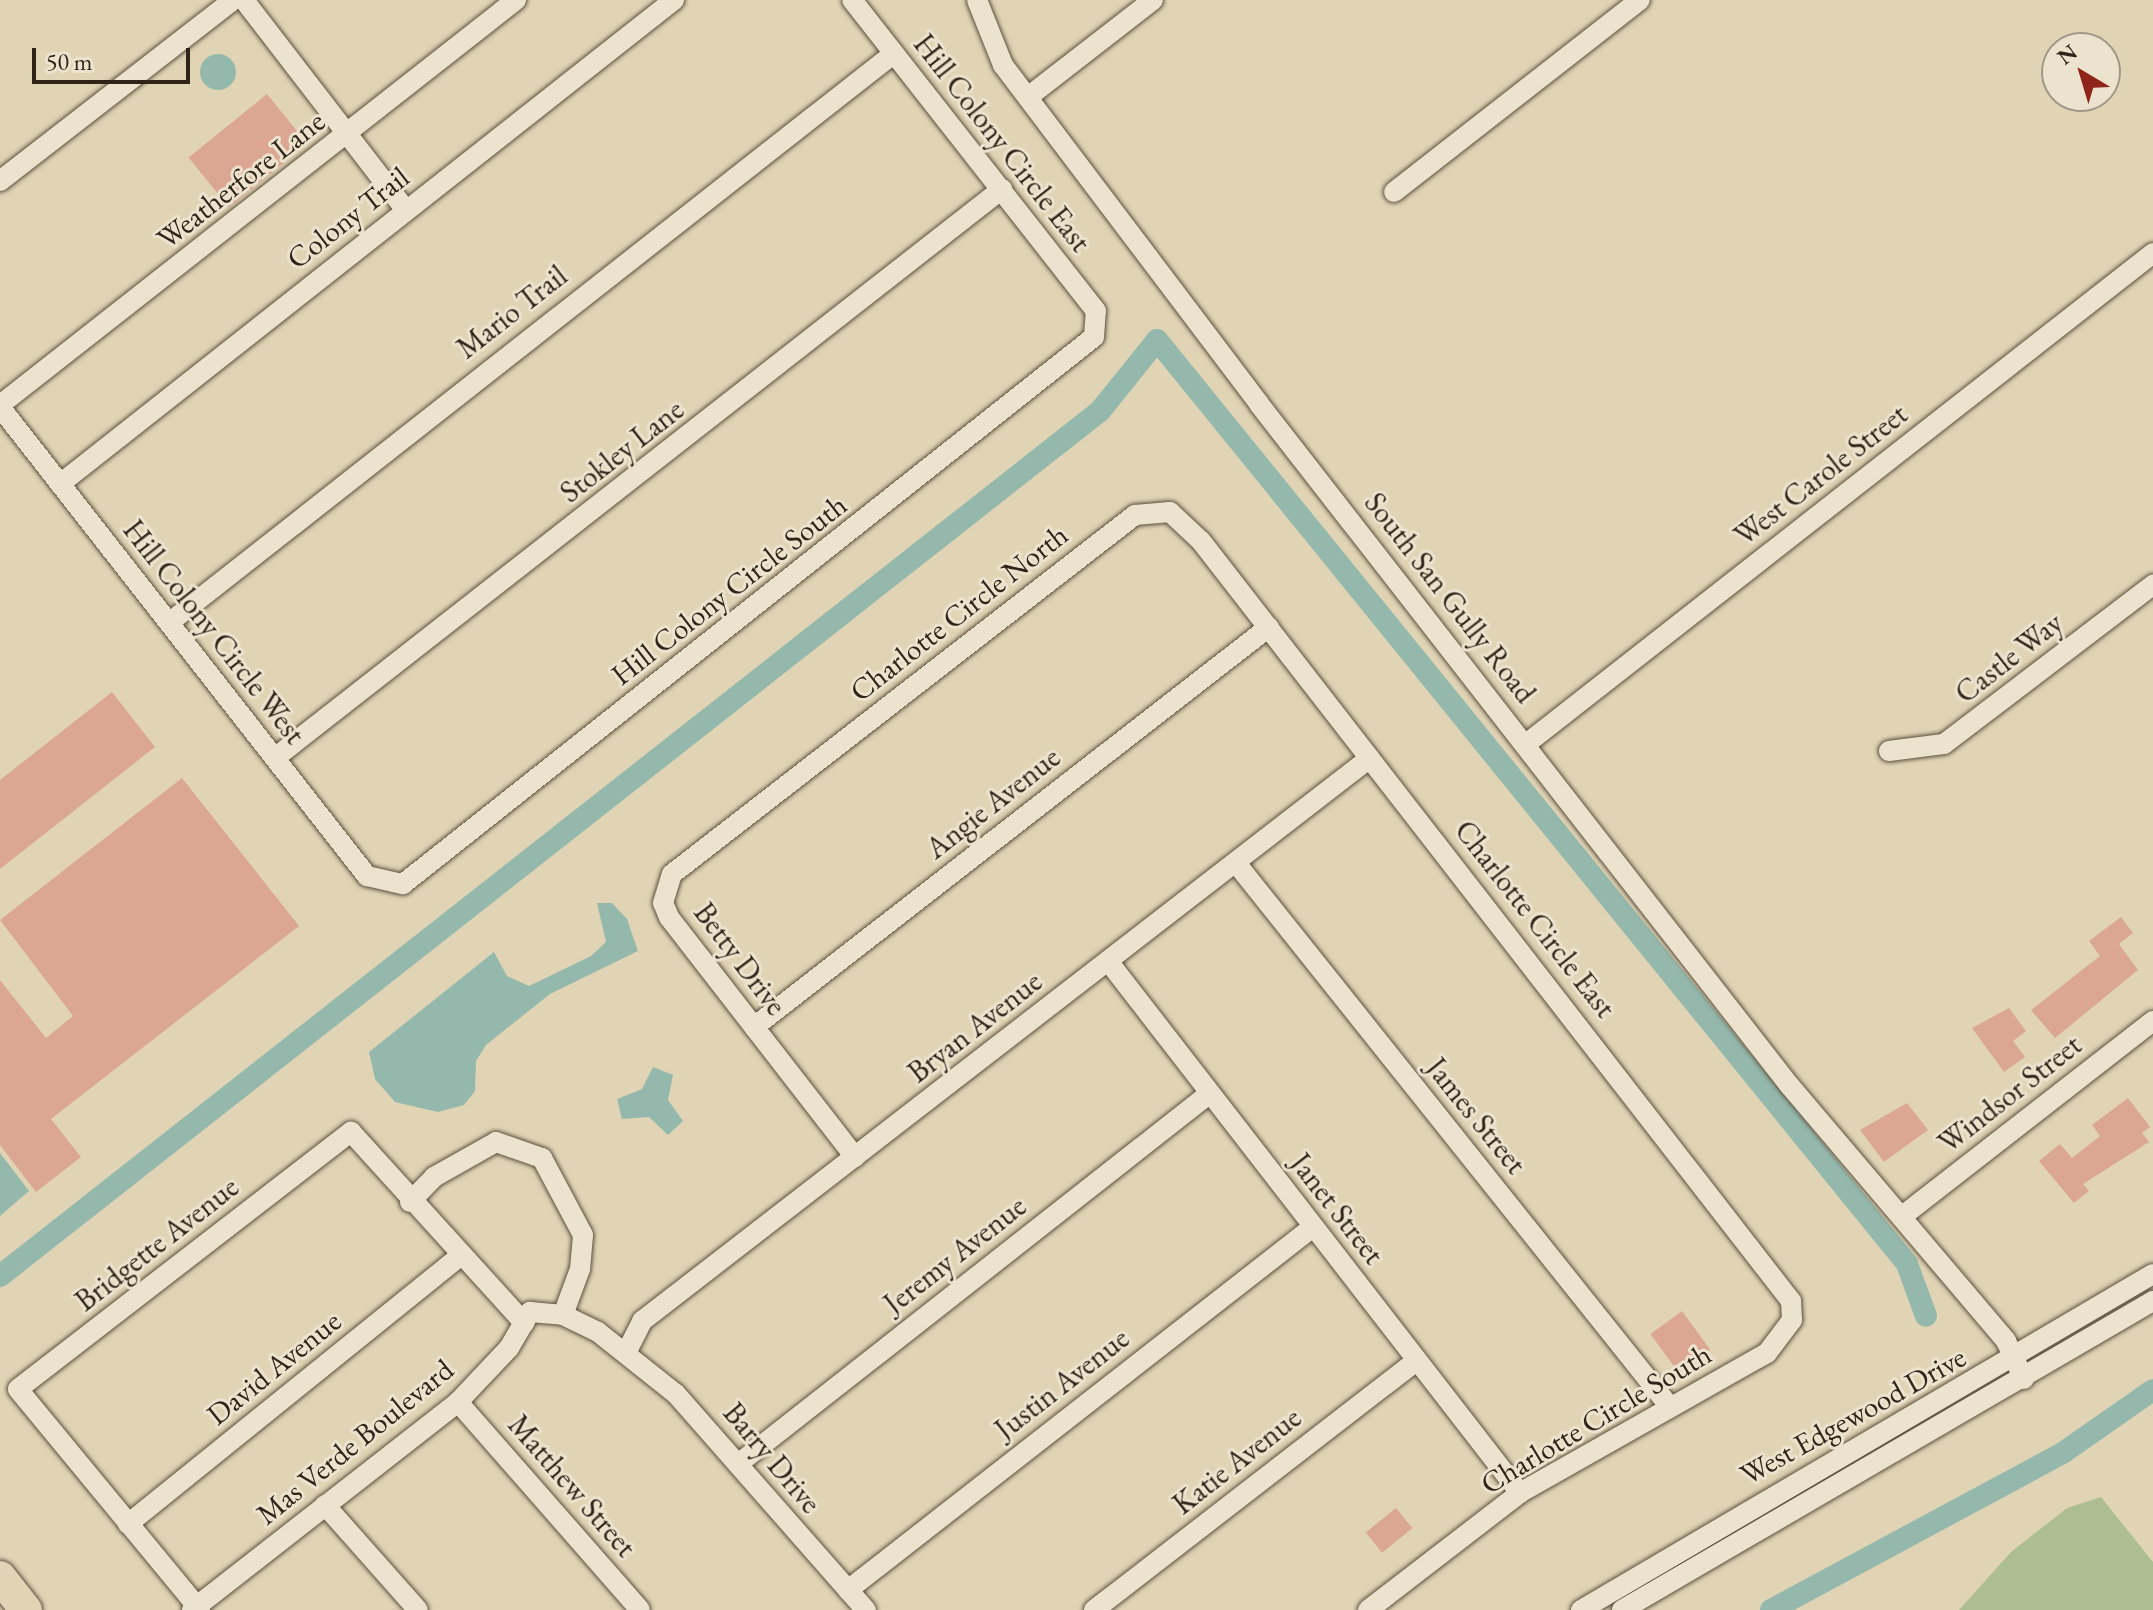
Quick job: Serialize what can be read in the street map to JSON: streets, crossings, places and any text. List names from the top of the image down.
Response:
{
  "streets": {
    "street": [
      "Hill Colony Circle East",
      "Weatherfore Lane",
      "Colony Trail",
      "Mario Trail",
      "Stokley Lane",
      "West Carole Street",
      "Hill Colony Circle South",
      "South San Gully Road",
      "Charlotte Circle North",
      "Hill Colony Circle West",
      "Castle Way",
      "Angie Avenue",
      "Charlotte Circle East",
      "Betty Drive",
      "Bryan Avenue",
      "Windsor Street",
      "James Street",
      "Janet Street",
      "Bridgette Avenue",
      "Jeremy Avenue",
      "David Avenue",
      "Justin Avenue",
      "West Edgewood Drive",
      "Charlotte Circle South",
      "Mas Verde Boulevard",
      "Barry Drive",
      "Katie Avenue",
      "Matthew Street"
    ]
  },
  "crossings": [
    ["Hill Colony Circle East", "Mario Trail"],
    ["Hill Colony Circle East", "Stokley Lane"],
    ["Hill Colony Circle East", "Hill Colony Circle South"],
    ["Weatherfore Lane", "Hill Colony Circle West"],
    ["Colony Trail", "Hill Colony Circle West"],
    ["Mario Trail", "Hill Colony Circle West"],
    ["Stokley Lane", "Hill Colony Circle West"],
    ["West Carole Street", "South San Gully Road"],
    ["Hill Colony Circle South", "Hill Colony Circle West"],
    ["South San Gully Road", "Windsor Street"],
    ["South San Gully Road", "West Edgewood Drive"],
    ["Charlotte Circle North", "Charlotte Circle East"],
    ["Charlotte Circle North", "Betty Drive"],
    ["Angie Avenue", "Charlotte Circle East"],
    ["Angie Avenue", "Betty Drive"],
    ["Charlotte Circle East", "Bryan Avenue"],
    ["Charlotte Circle East", "Charlotte Circle South"],
    ["Betty Drive", "Bryan Avenue"],
    ["Bryan Avenue", "James Street"],
    ["Bryan Avenue", "Janet Street"],
    ["Bryan Avenue", "Barry Drive"],
    ["James Street", "Charlotte Circle South"],
    ["Janet Street", "Jeremy Avenue"],
    ["Janet Street", "Justin Avenue"],
    ["Janet Street", "Charlotte Circle South"],
    ["Janet Street", "Katie Avenue"],
    ["Bridgette Avenue", "David Avenue"],
    ["Bridgette Avenue", "Mas Verde Boulevard"],
    ["Jeremy Avenue", "Barry Drive"],
    ["Justin Avenue", "Barry Drive"],
    ["Mas Verde Boulevard", "Matthew Street"]
  ],
  "scale_bar": "50 m",
  "north": "top left"
}
